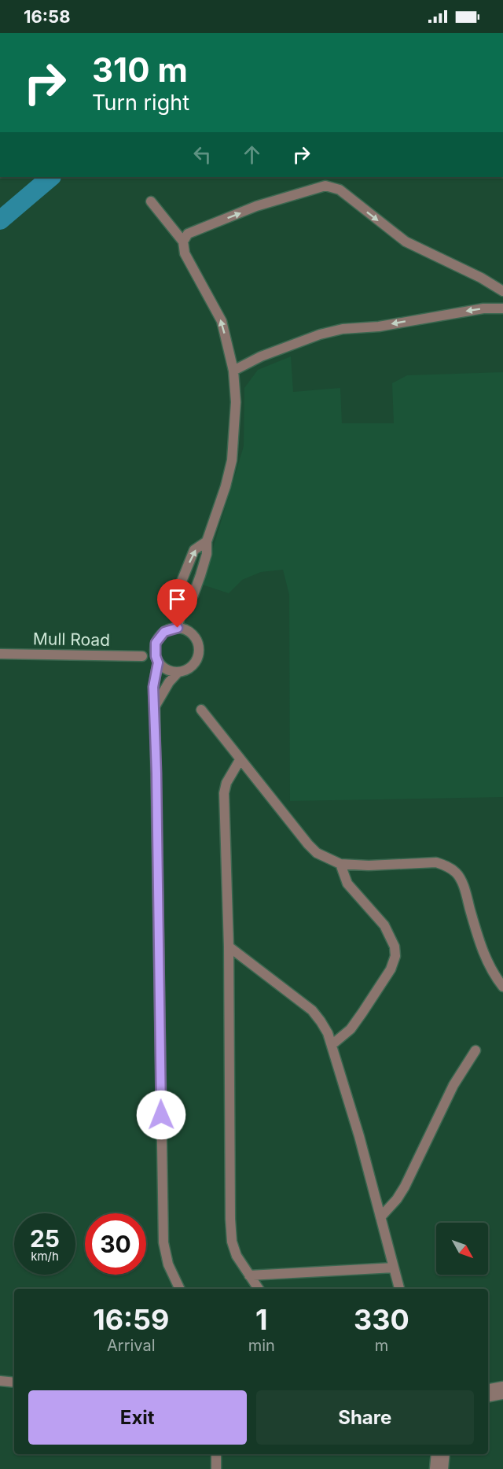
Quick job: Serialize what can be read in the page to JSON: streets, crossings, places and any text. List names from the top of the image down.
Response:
{
  "streets": {
    "street": ["Mull Road"]
  },
  "north": "bottom right",
  "page": {
    "status": "16:58",
    "turn": ["310 m", "Turn right"],
    "speed": "25 km/h",
    "limit": "30",
    "eta": [
      "16:59",
      "Arrival",
      "1",
      "min",
      "330",
      "m"
    ],
    "buttons": ["Exit", "Share"]
  }
}
